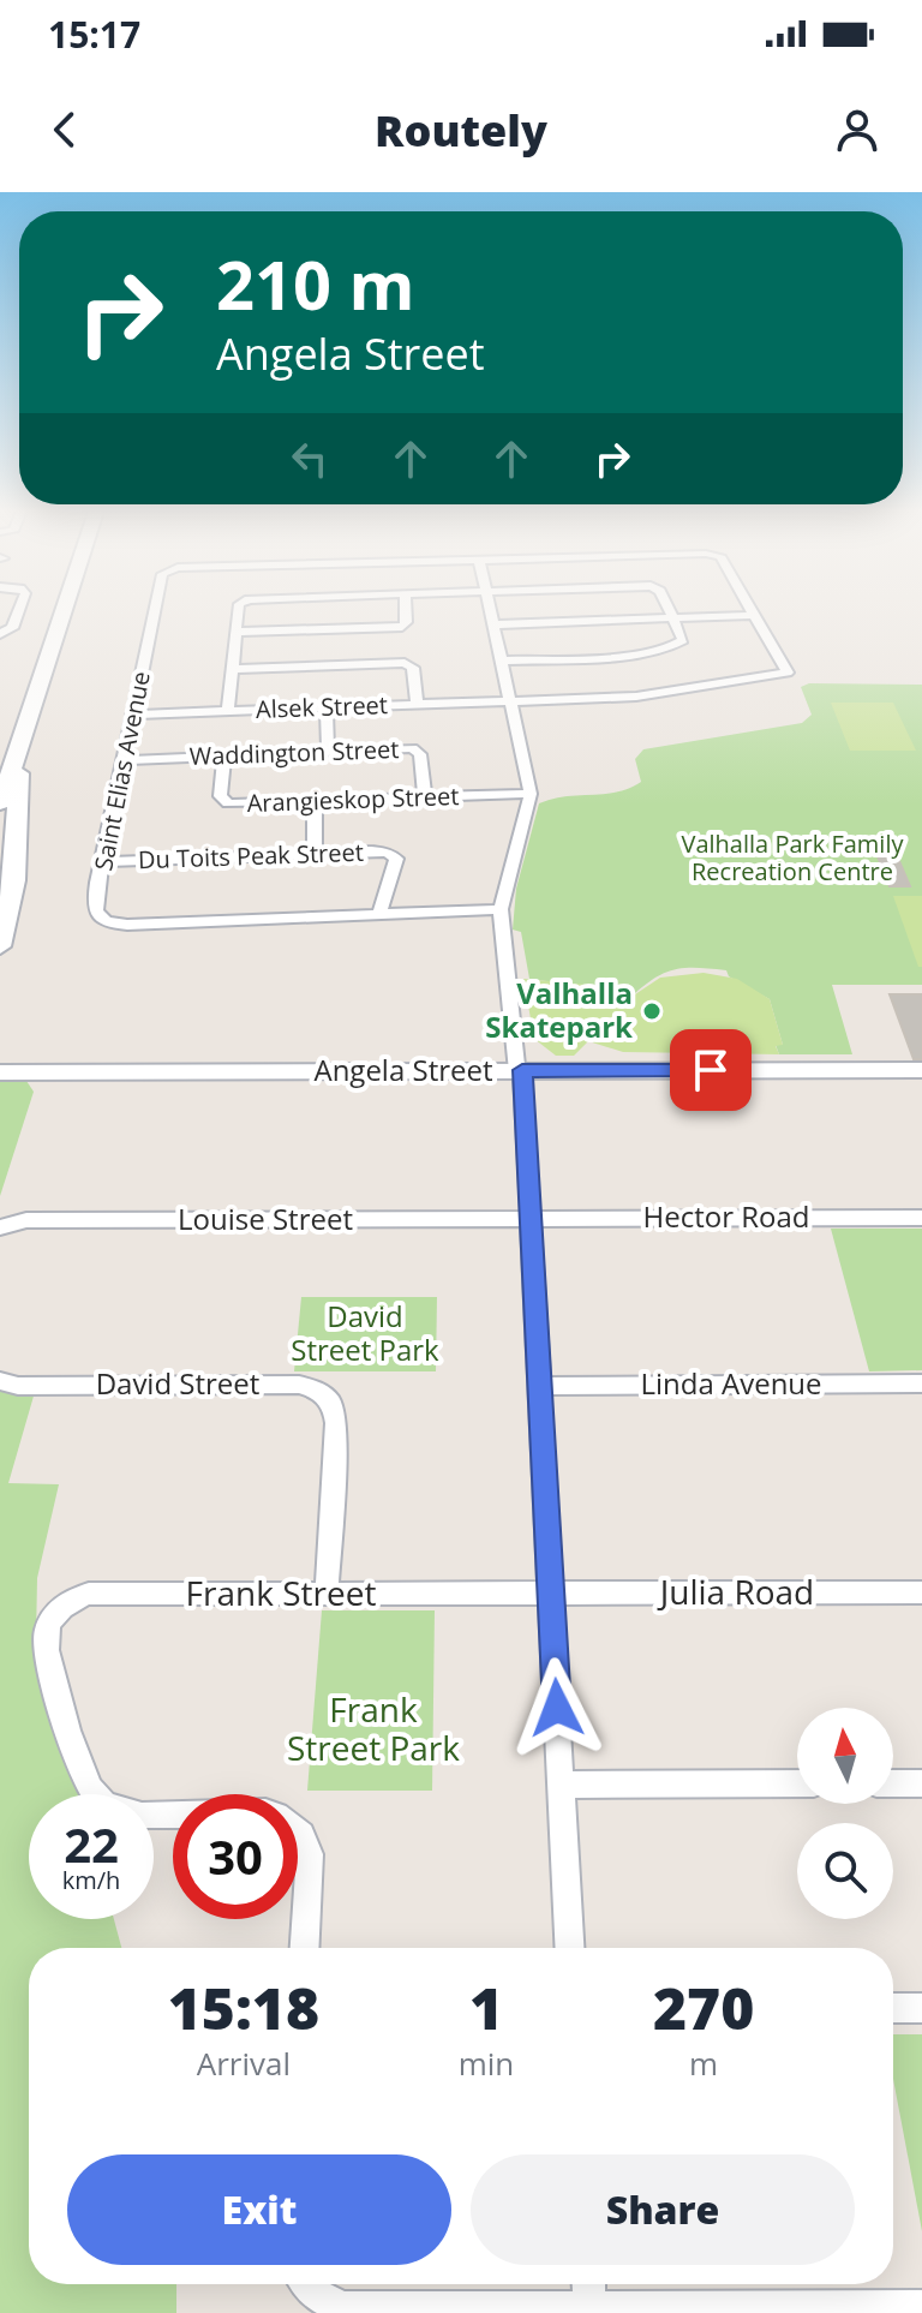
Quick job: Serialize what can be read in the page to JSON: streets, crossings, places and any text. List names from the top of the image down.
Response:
{
  "streets": {
    "street": [
      "Alsek Street",
      "Waddington Street",
      "Saint Elias Avenue",
      "Arangieskop Street",
      "Du Toits Peak Street",
      "Angela Street",
      "Hector Road",
      "Louise Street",
      "David Street",
      "Linda Avenue",
      "Julia Road",
      "Frank Street"
    ]
  },
  "crossings": [
    ["Alsek Street", "Saint Elias Avenue"],
    ["Waddington Street", "Saint Elias Avenue"],
    ["Waddington Street", "Arangieskop Street"],
    ["Saint Elias Avenue", "Du Toits Peak Street"],
    ["Hector Road", "Louise Street"],
    ["David Street", "Frank Street"],
    ["Julia Road", "Frank Street"]
  ],
  "parks": ["Valhalla Park Family Recreation Centre", "David Street Park", "Frank Street Park"],
  "places": ["Valhalla Skatepark"],
  "north": "top",
  "page": {
    "status": "15:17",
    "header": "Routely",
    "turn": ["210 m", "Angela Street"],
    "speed": "22 km/h",
    "limit": "30",
    "eta": [
      "15:18",
      "Arrival",
      "1",
      "min",
      "270",
      "m"
    ],
    "buttons": ["Exit", "Share"]
  }
}
